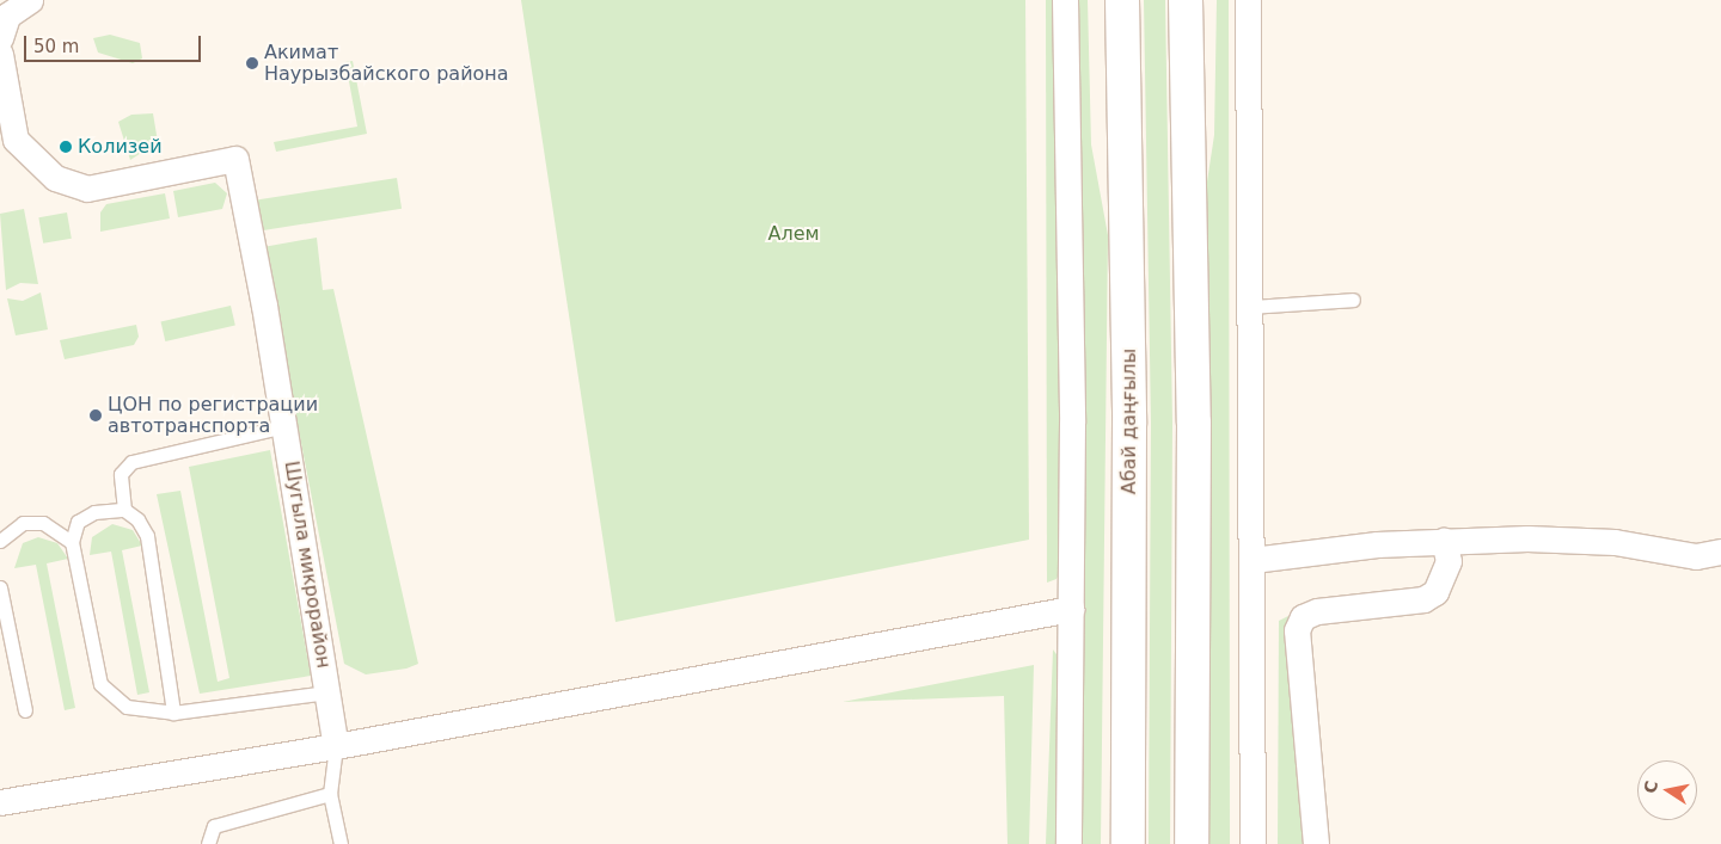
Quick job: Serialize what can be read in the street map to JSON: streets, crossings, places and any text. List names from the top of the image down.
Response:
{
  "streets": {
    "main road": ["Абай даңғылы"],
    "street": ["Шугыла микрорайон"]
  },
  "parks": ["Алем"],
  "places": ["Акимат Наурызбайского района", "Колизей", "ЦОН по регистрации автотранспорта"],
  "scale_bar": "50 m",
  "north": "left"
}
